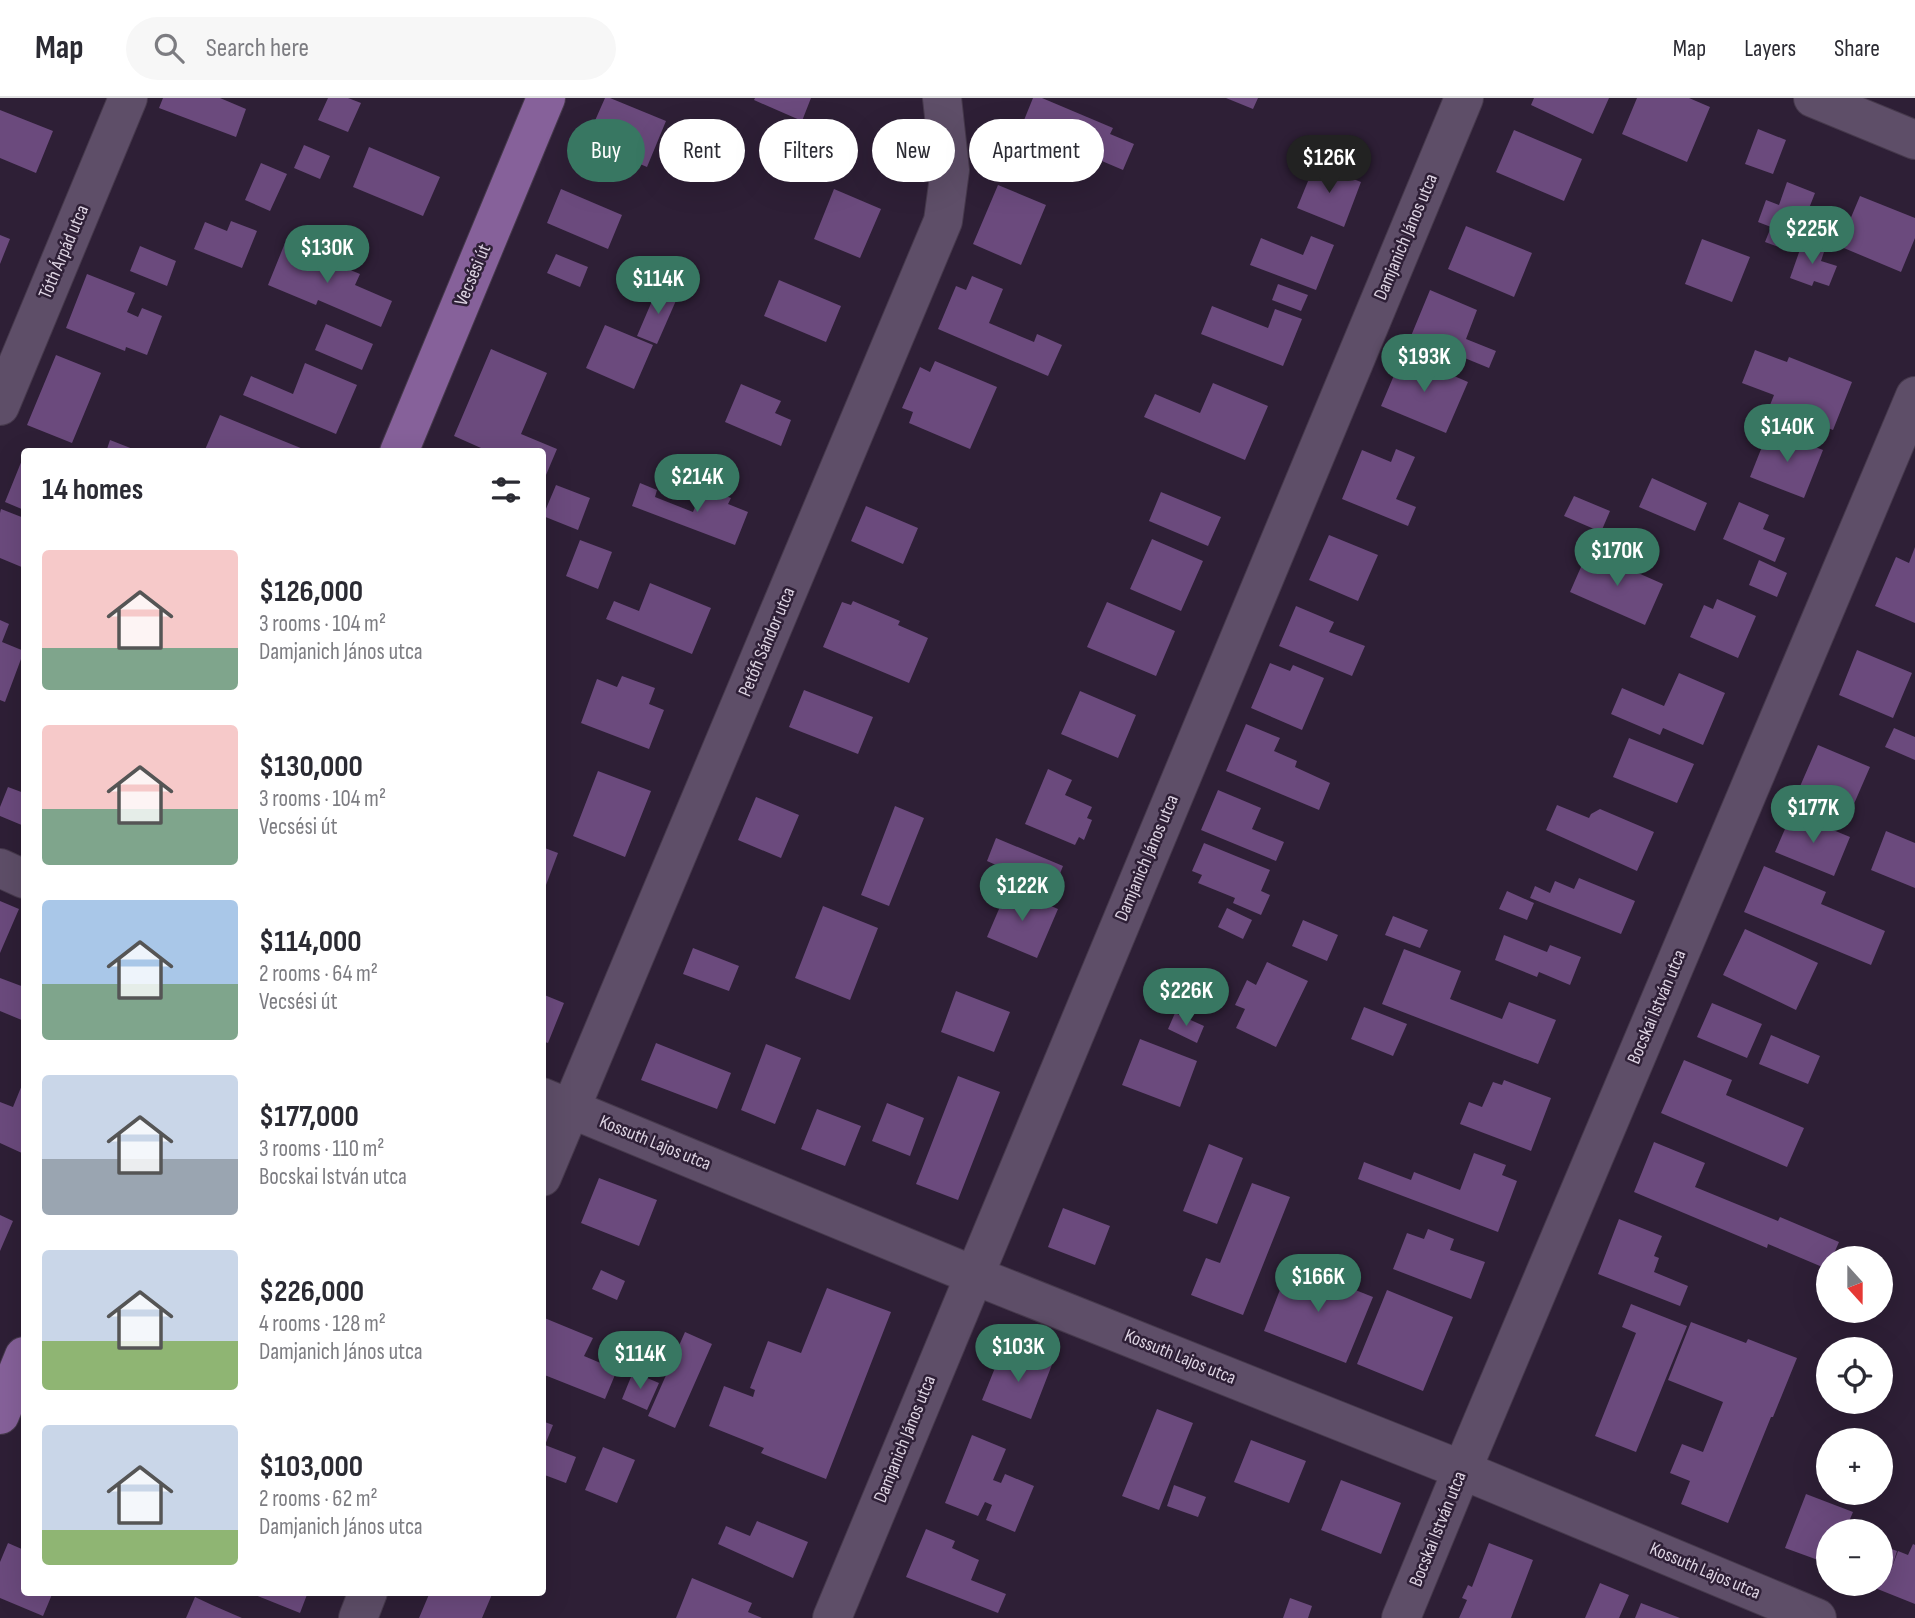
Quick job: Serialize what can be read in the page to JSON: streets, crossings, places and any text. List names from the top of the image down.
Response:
{
  "streets": {
    "main road": ["Vecsési út"],
    "street": [
      "Damjanich János utca",
      "Tóth Árpád utca",
      "Petőfi Sándor utca",
      "Bocskai István utca",
      "Kossuth Lajos utca"
    ]
  },
  "crossings": [
    ["Damjanich János utca", "Kossuth Lajos utca"],
    ["Petőfi Sándor utca", "Kossuth Lajos utca"],
    ["Bocskai István utca", "Kossuth Lajos utca"]
  ],
  "north": "bottom",
  "page": {
    "header": "Map",
    "search": "Search here",
    "nav": ["Map", "Layers", "Share"],
    "chip": [
      "Buy",
      "Rent",
      "Filters",
      "New",
      "Apartment"
    ],
    "price": [
      "$126K",
      "$225K",
      "$130K",
      "$114K",
      "$193K",
      "$140K",
      "$214K",
      "$170K",
      "$177K",
      "$122K",
      "$226K",
      "$166K",
      "$103K",
      "$114K"
    ],
    "heading": "14 homes",
    "list": [
      {
        "name": "$126,000",
        "note": "3 rooms · 104 m² · Damjanich János utca"
      },
      {
        "name": "$130,000",
        "note": "3 rooms · 104 m² · Vecsési út"
      },
      {
        "name": "$114,000",
        "note": "2 rooms · 64 m² · Vecsési út"
      },
      {
        "name": "$177,000",
        "note": "3 rooms · 110 m² · Bocskai István utca"
      },
      {
        "name": "$226,000",
        "note": "4 rooms · 128 m² · Damjanich János utca"
      },
      {
        "name": "$103,000",
        "note": "2 rooms · 62 m² · Damjanich János utca"
      }
    ],
    "map_buttons": ["+", "−"]
  }
}
